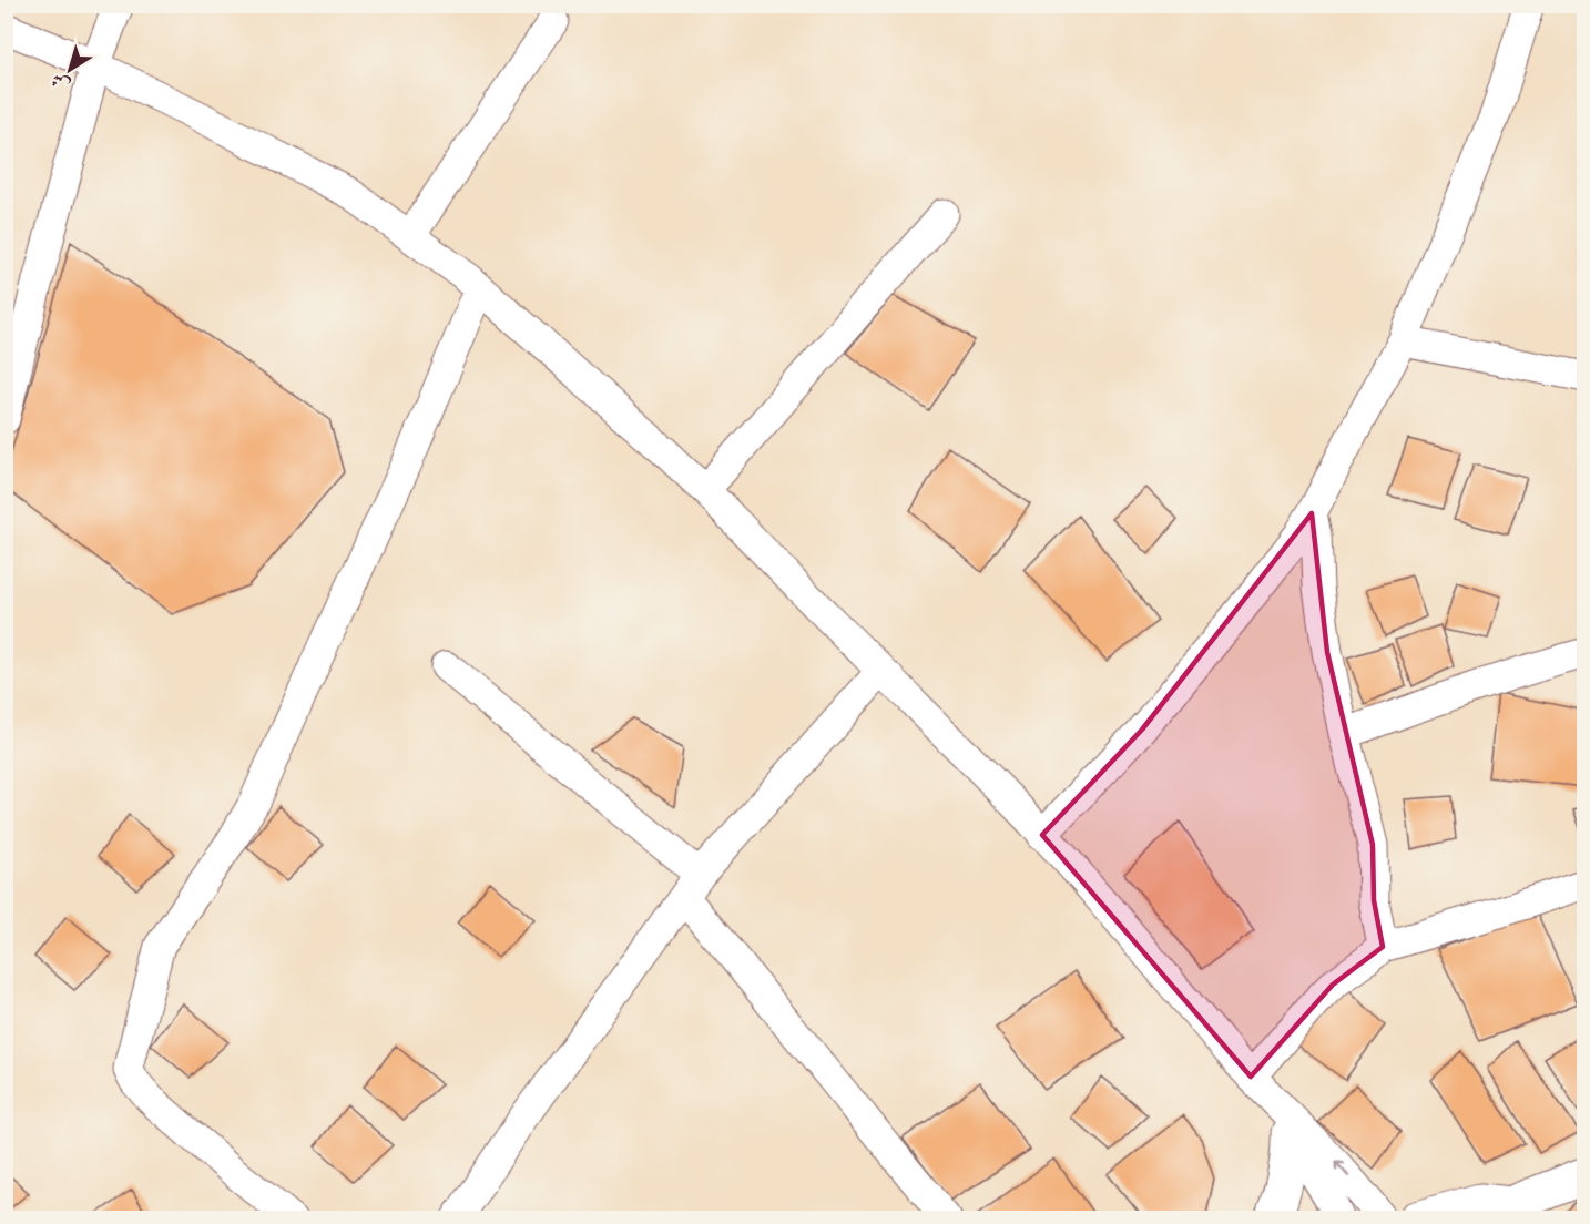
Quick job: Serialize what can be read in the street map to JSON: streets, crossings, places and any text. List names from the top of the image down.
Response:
{
  "north": "bottom left"
}
